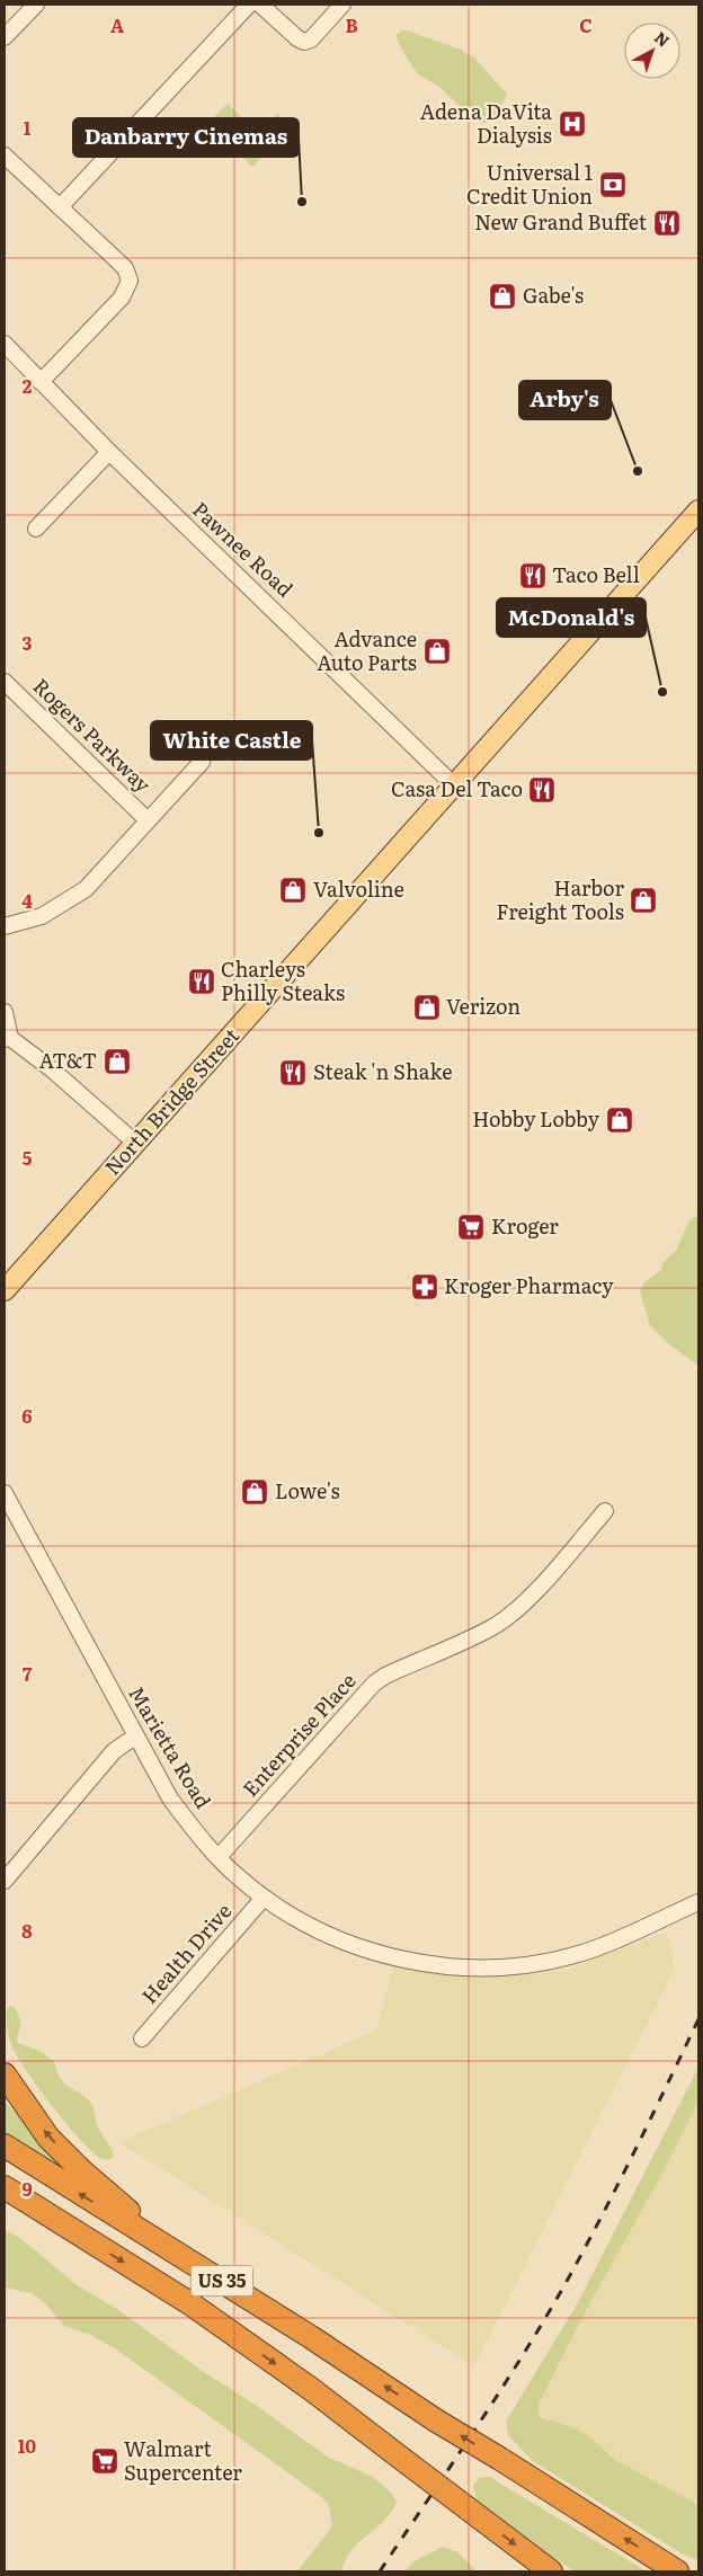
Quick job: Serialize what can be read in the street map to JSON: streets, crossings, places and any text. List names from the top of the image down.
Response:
{
  "streets": {
    "highway": ["US 35"],
    "main road": ["North Bridge Street"],
    "street": [
      "Pawnee Road",
      "Rogers Parkway",
      "Enterprise Place",
      "Marietta Road",
      "Health Drive"
    ]
  },
  "crossings": [
    ["Pawnee Road", "North Bridge Street"],
    ["Enterprise Place", "Marietta Road"],
    ["Marietta Road", "Health Drive"]
  ],
  "places": {
    "hospital": ["Adena DaVita Dialysis"],
    "bank": ["Universal 1 Credit Union"],
    "other": [
      "Danbarry Cinemas",
      "Arby's",
      "McDonald's",
      "White Castle"
    ],
    "restaurant": [
      "New Grand Buffet",
      "Taco Bell",
      "Casa Del Taco",
      "Charleys Philly Steaks",
      "Steak 'n Shake"
    ],
    "shop": [
      "Gabe's",
      "Advance Auto Parts",
      "Valvoline",
      "Harbor Freight Tools",
      "Verizon",
      "AT&T",
      "Hobby Lobby",
      "Lowe's"
    ],
    "supermarket": ["Kroger", "Walmart Supercenter"],
    "pharmacy": ["Kroger Pharmacy"]
  },
  "north": "top right",
  "grid": {
    "columns": ["A", "B", "C"],
    "rows": [
      "1",
      "2",
      "3",
      "4",
      "5",
      "6",
      "7",
      "8",
      "9",
      "10"
    ]
  }
}
